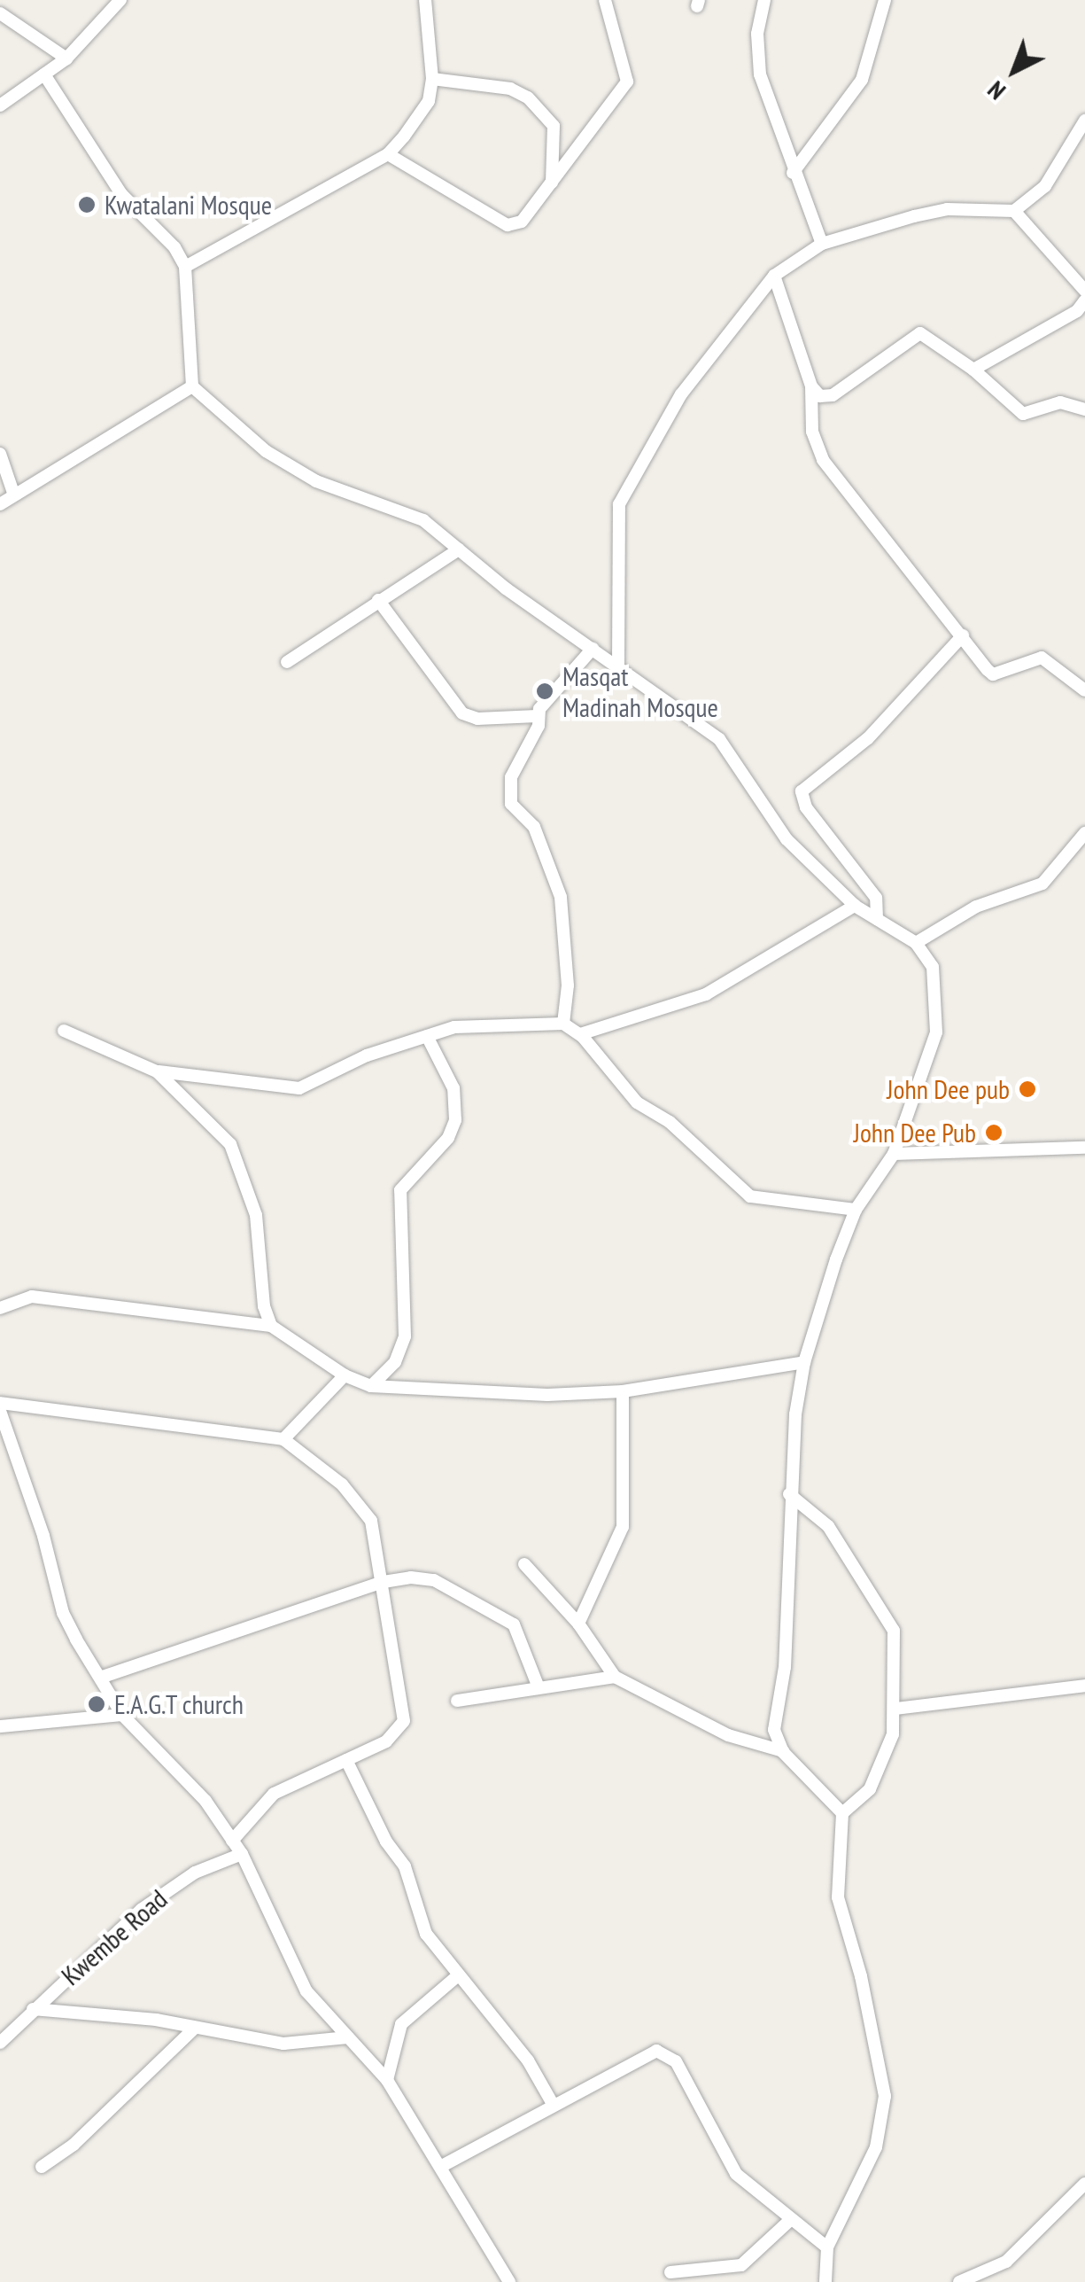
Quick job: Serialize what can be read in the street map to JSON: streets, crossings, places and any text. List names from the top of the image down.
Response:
{
  "streets": {
    "street": ["Kwembe Road"]
  },
  "places": [
    "Kwatalani Mosque",
    "Masqat Madinah Mosque",
    "John Dee pub",
    "John Dee Pub",
    "E.A.G.T church"
  ],
  "north": "bottom left"
}
